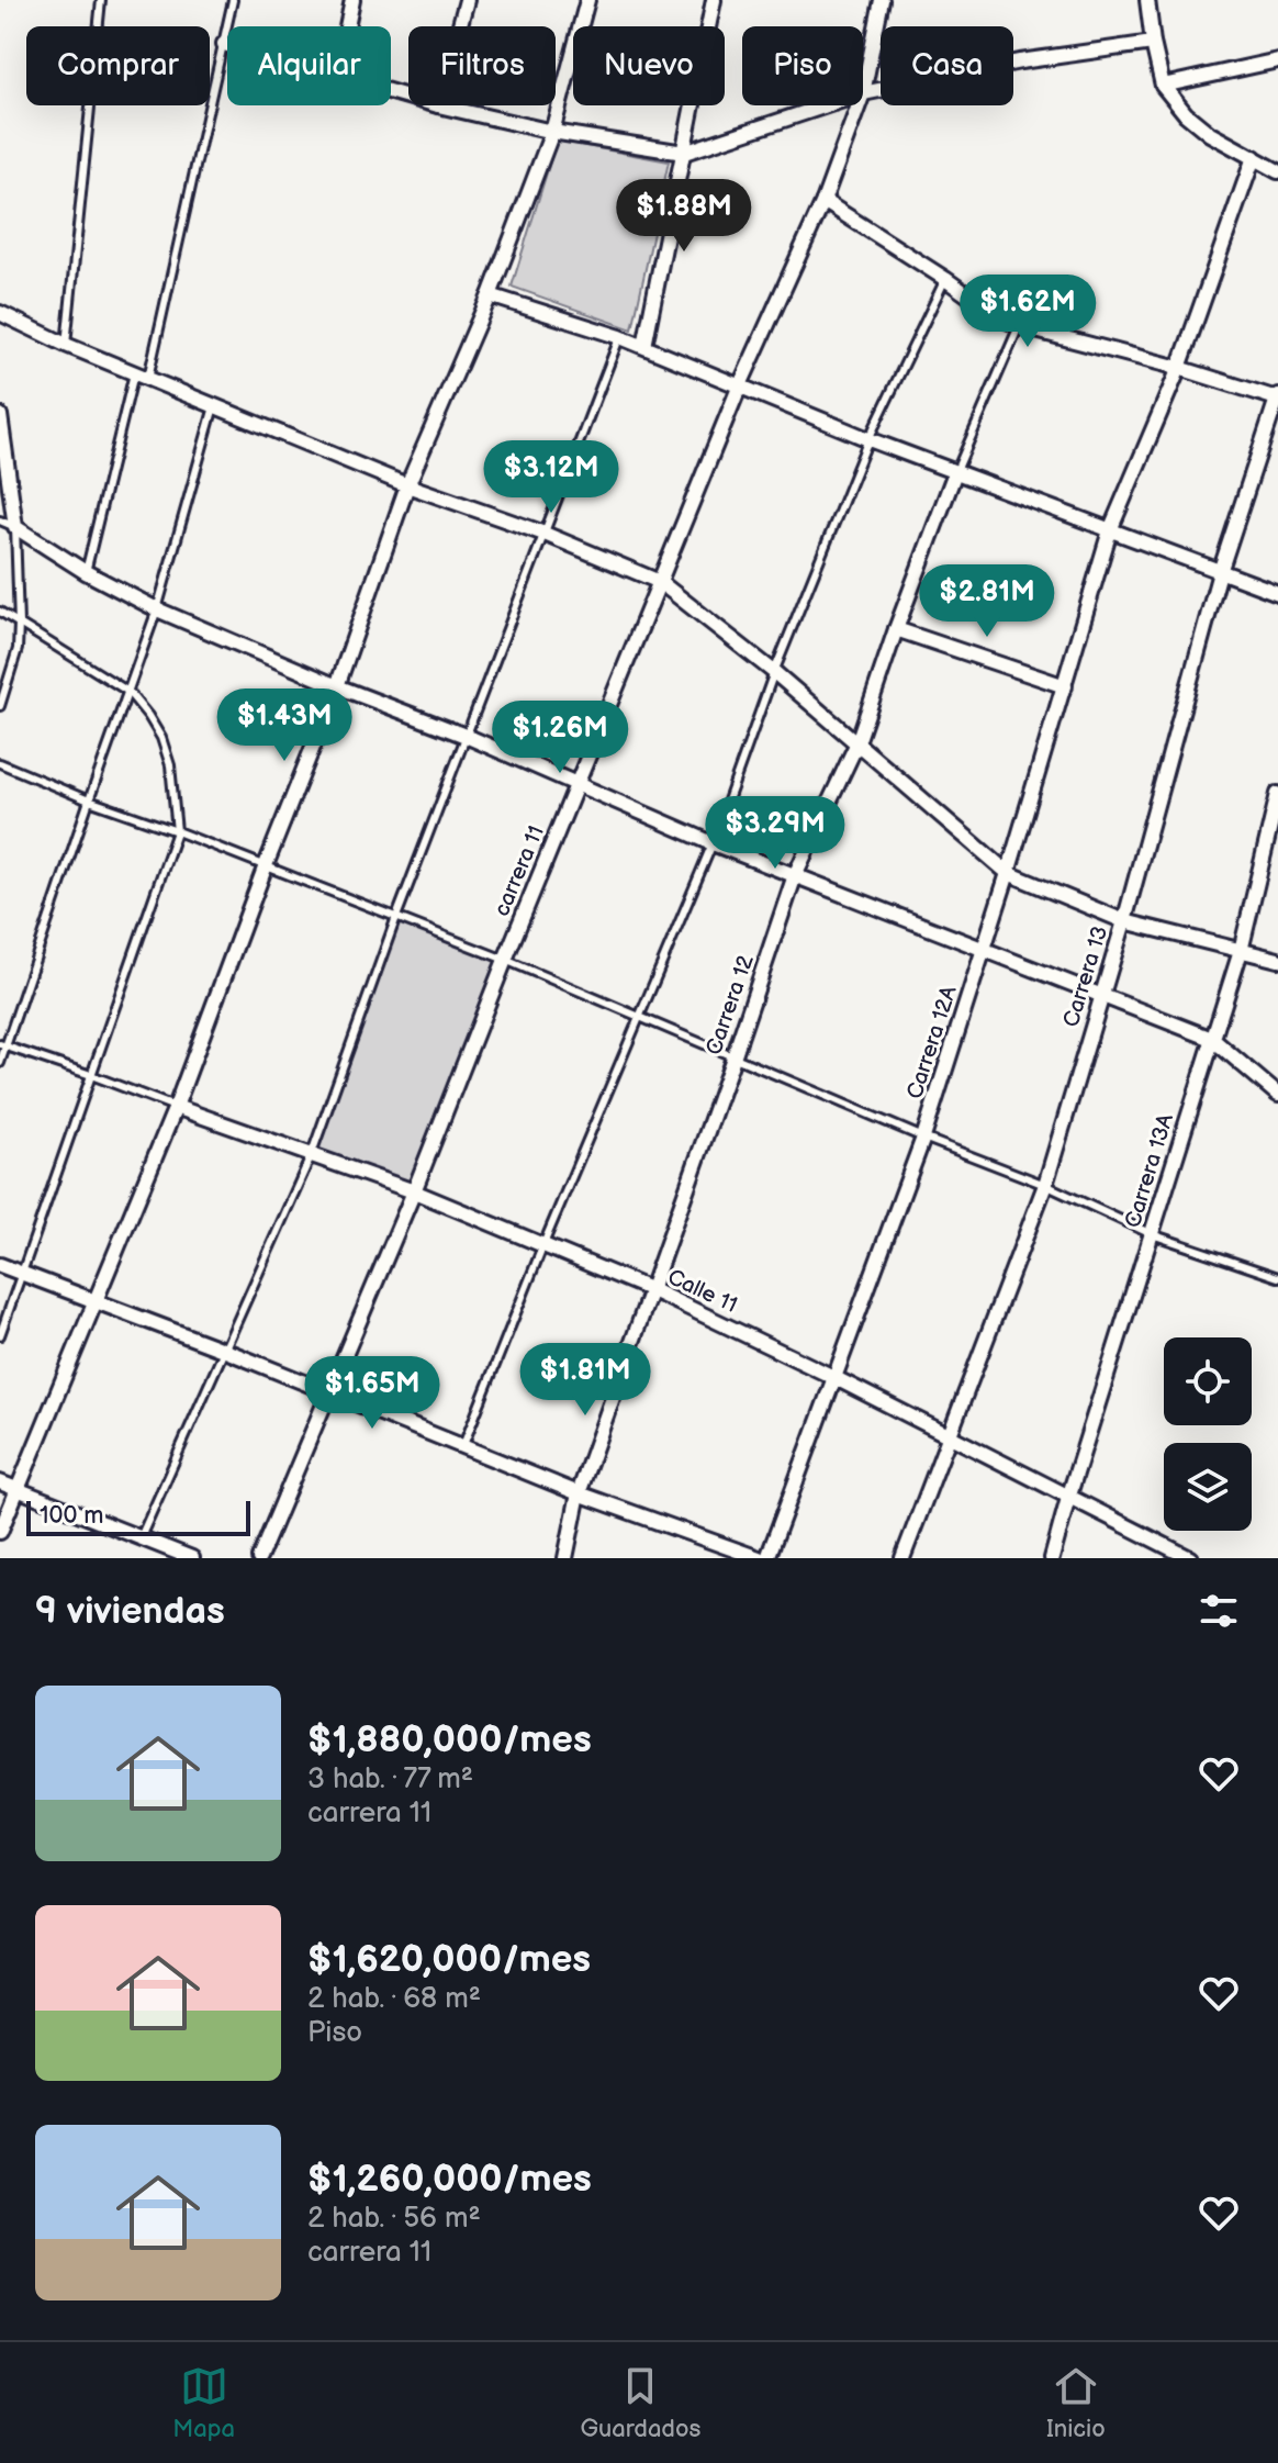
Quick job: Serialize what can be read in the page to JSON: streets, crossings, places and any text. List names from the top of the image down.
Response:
{
  "streets": {
    "street": [
      "carrera 11",
      "Carrera 13",
      "Carrera 12",
      "Carrera 12A",
      "Carrera 13A",
      "Calle 11"
    ]
  },
  "crossings": [
    ["carrera 11", "Calle 11"],
    ["Carrera 13", "Calle 11"],
    ["Carrera 12", "Calle 11"],
    ["Carrera 12A", "Calle 11"],
    ["Carrera 13A", "Calle 11"]
  ],
  "scale_bar": "100 m",
  "page": {
    "chip": [
      "Comprar",
      "Alquilar",
      "Filtros",
      "Nuevo",
      "Piso",
      "Casa"
    ],
    "price": [
      "$1.88M",
      "$1.62M",
      "$3.12M",
      "$2.81M",
      "$1.43M",
      "$1.26M",
      "$3.29M",
      "$1.81M",
      "$1.65M"
    ],
    "scale": "100 m",
    "heading": "9 viviendas",
    "list": [
      {
        "name": "$1,880,000/mes",
        "note": "3 hab. · 77 m² · carrera 11"
      },
      {
        "name": "$1,620,000/mes",
        "note": "2 hab. · 68 m² · Piso"
      },
      {
        "name": "$1,260,000/mes",
        "note": "2 hab. · 56 m² · carrera 11"
      }
    ],
    "tabs": ["Mapa", "Guardados", "Inicio"]
  }
}
